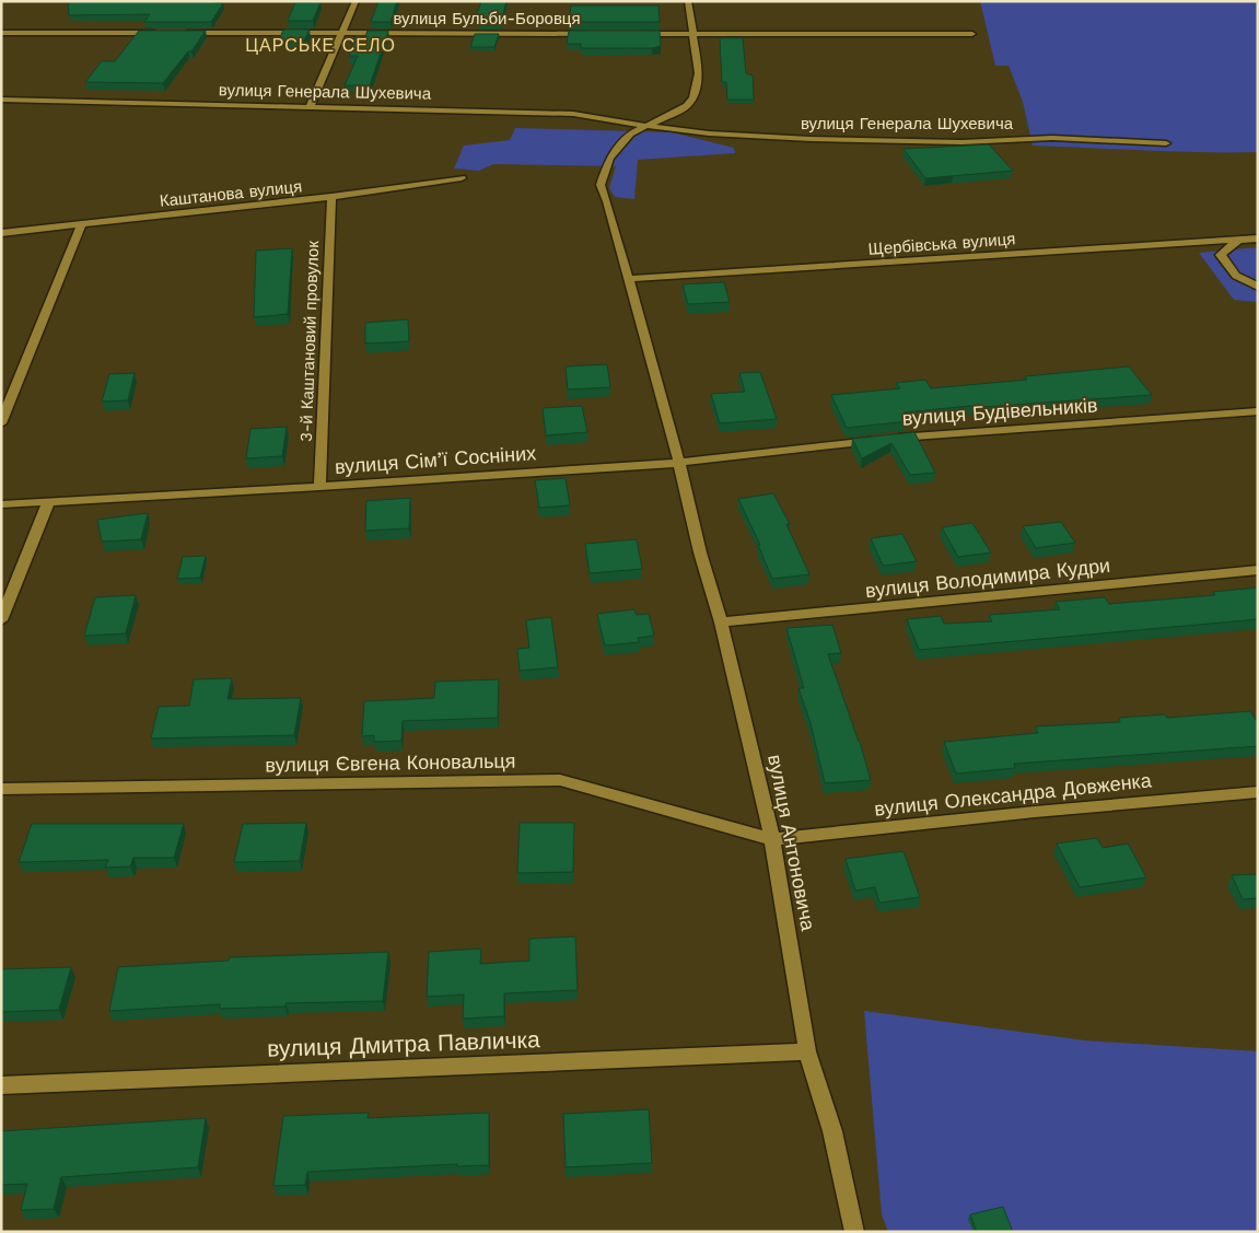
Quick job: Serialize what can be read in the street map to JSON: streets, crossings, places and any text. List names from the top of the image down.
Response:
{
  "streets": {
    "street": [
      "вулиця Бульби-Боровця",
      "вулиця Генерала Шухевича",
      "Каштанова вулиця",
      "Щербівська вулиця",
      "3-й Каштановий провулок",
      "вулиця Будівельників",
      "вулиця Сім’ї Сосніних",
      "вулиця Володимира Кудри",
      "вулиця Євгена Коновальця",
      "вулиця Олександра Довженка",
      "вулиця Антоновича",
      "вулиця Дмитра Павличка"
    ]
  },
  "crossings": [
    ["Каштанова вулиця", "3-й Каштановий провулок"],
    ["3-й Каштановий провулок", "вулиця Сім’ї Сосніних"],
    ["вулиця Будівельників", "вулиця Сім’ї Сосніних"],
    ["вулиця Будівельників", "вулиця Антоновича"],
    ["вулиця Сім’ї Сосніних", "вулиця Антоновича"],
    ["вулиця Володимира Кудри", "вулиця Антоновича"],
    ["вулиця Євгена Коновальця", "вулиця Олександра Довженка"],
    ["вулиця Євгена Коновальця", "вулиця Антоновича"],
    ["вулиця Олександра Довженка", "вулиця Антоновича"],
    ["вулиця Антоновича", "вулиця Дмитра Павличка"]
  ],
  "districts": ["ЦАРСЬКЕ СЕЛО"]
}
